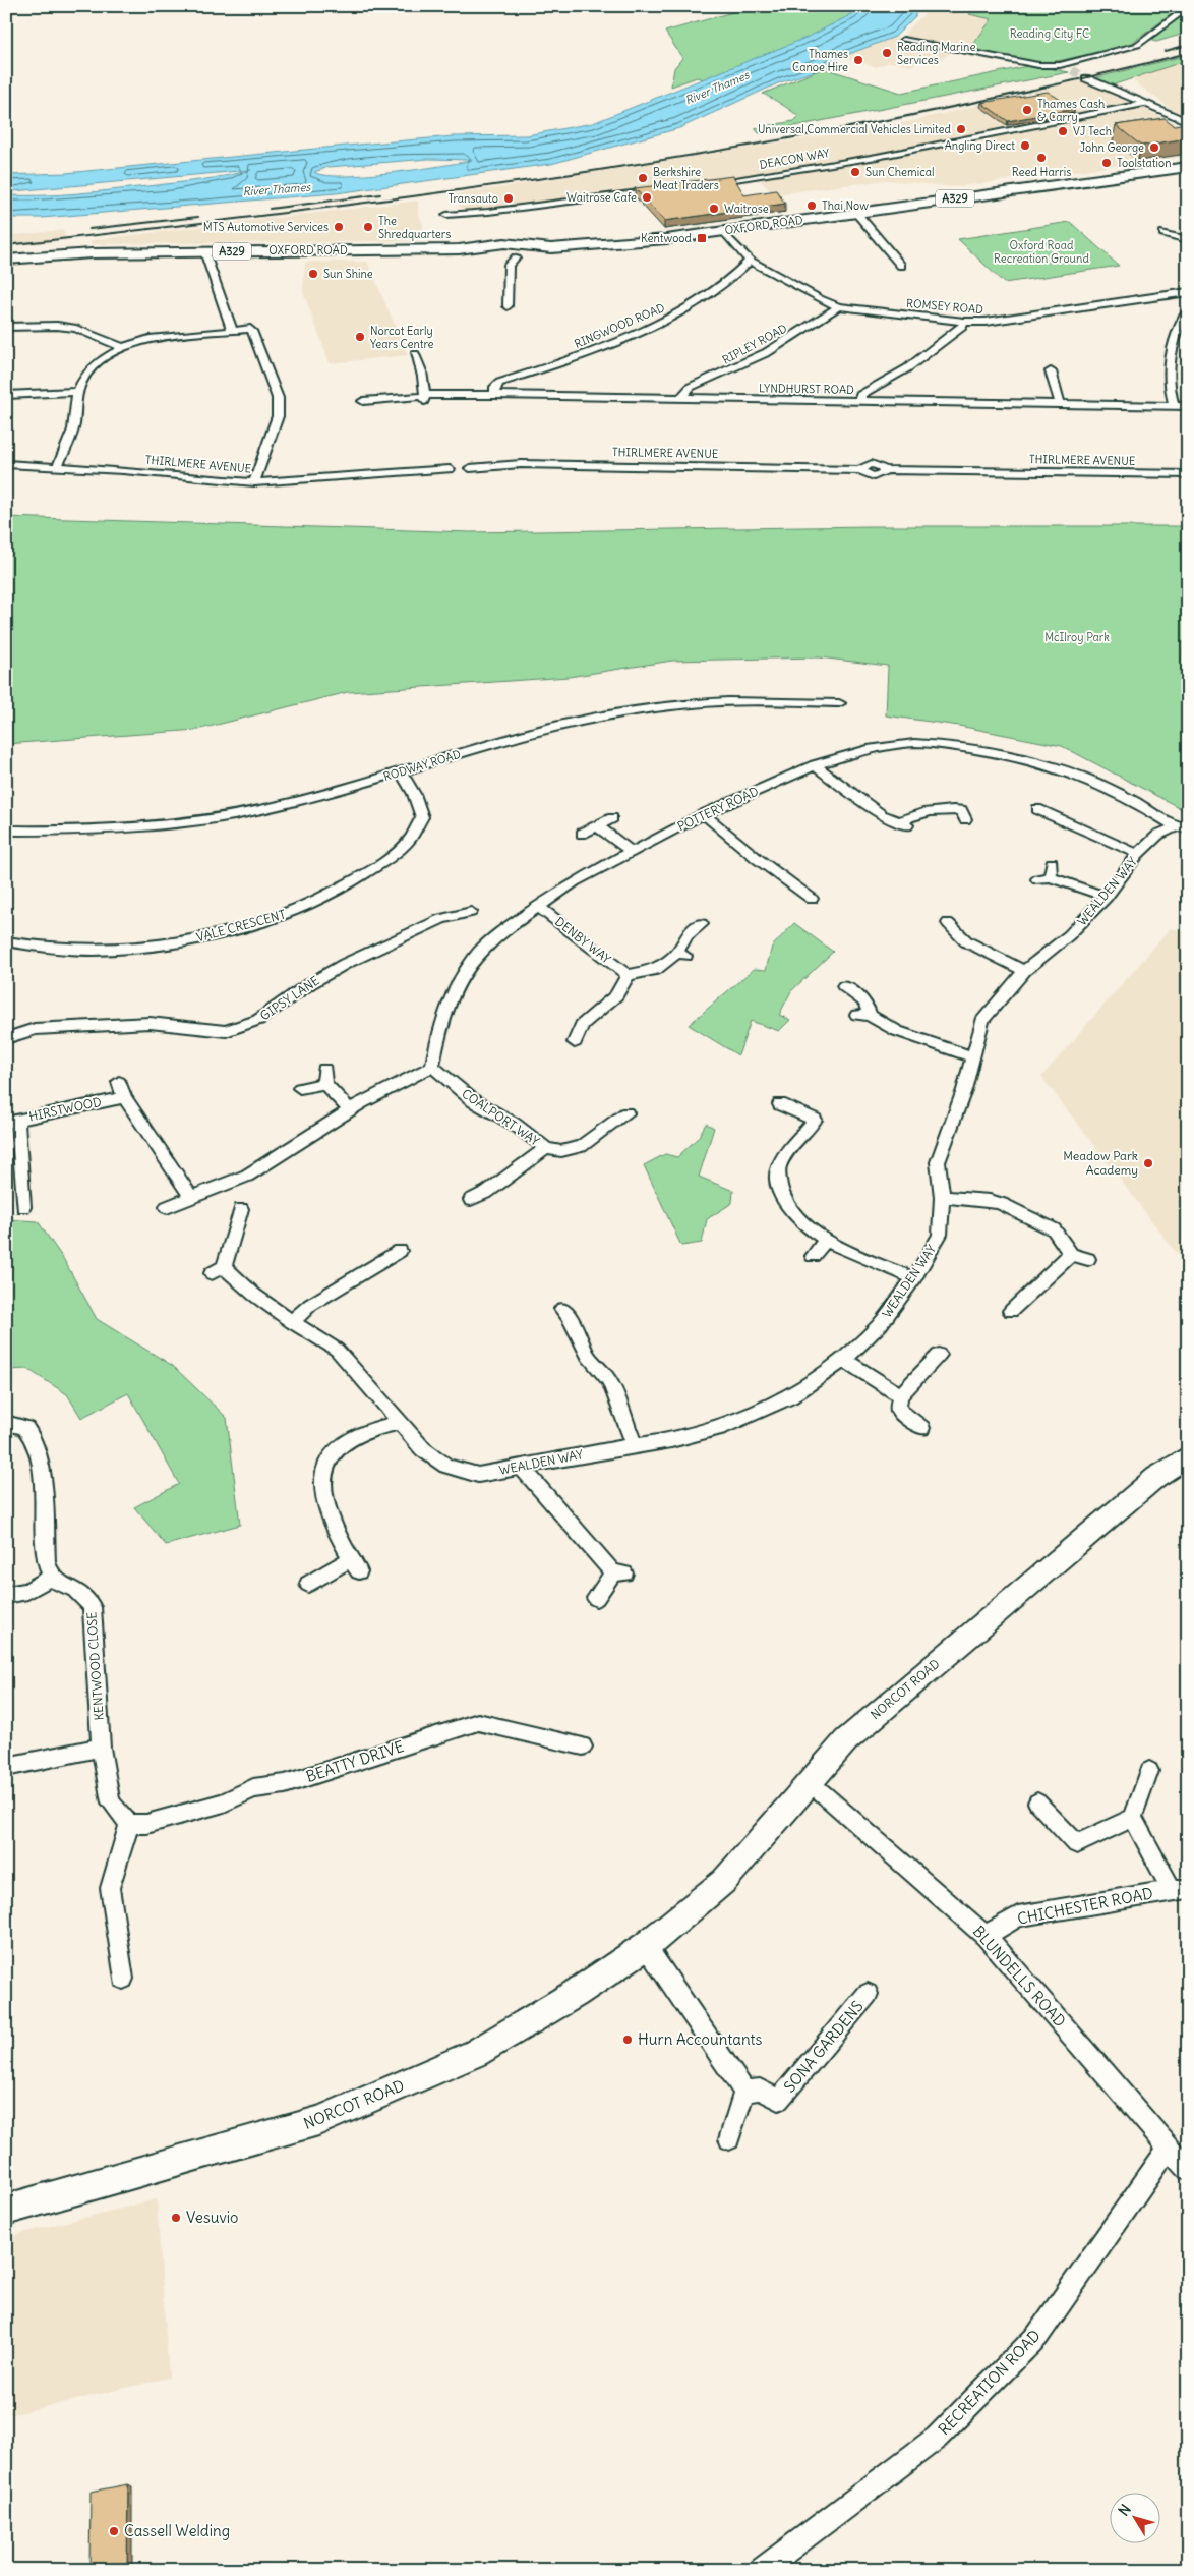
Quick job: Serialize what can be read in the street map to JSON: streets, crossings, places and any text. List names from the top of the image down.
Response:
{
  "streets": {
    "main road": ["A329", "OXFORD ROAD"],
    "street": [
      "DEACON WAY",
      "ROMSEY ROAD",
      "RINGWOOD ROAD",
      "RIPLEY ROAD",
      "LYNDHURST ROAD",
      "THIRLMERE AVENUE",
      "RODWAY ROAD",
      "POTTERY ROAD",
      "WEALDEN WAY",
      "VALE CRESCENT",
      "DENBY WAY",
      "GIPSY LANE",
      "HIRSTWOOD",
      "COALPORT WAY",
      "KENTWOOD CLOSE",
      "NORCOT ROAD",
      "BEATTY DRIVE",
      "CHICHESTER ROAD",
      "BLUNDELLS ROAD",
      "SONA GARDENS",
      "RECREATION ROAD"
    ]
  },
  "crossings": [
    ["OXFORD ROAD", "ROMSEY ROAD"],
    ["ROMSEY ROAD", "RINGWOOD ROAD"],
    ["ROMSEY ROAD", "RIPLEY ROAD"],
    ["RINGWOOD ROAD", "LYNDHURST ROAD"],
    ["RIPLEY ROAD", "LYNDHURST ROAD"],
    ["RODWAY ROAD", "VALE CRESCENT"],
    ["POTTERY ROAD", "WEALDEN WAY"],
    ["POTTERY ROAD", "DENBY WAY"],
    ["POTTERY ROAD", "COALPORT WAY"],
    ["KENTWOOD CLOSE", "BEATTY DRIVE"],
    ["NORCOT ROAD", "BLUNDELLS ROAD"],
    ["CHICHESTER ROAD", "BLUNDELLS ROAD"],
    ["BLUNDELLS ROAD", "RECREATION ROAD"]
  ],
  "water": ["River Thames"],
  "parks": ["Reading City FC", "Oxford Road Recreation Ground", "McIlroy Park"],
  "places": {
    "other": [
      "Reading Marine Services",
      "Thames Canoe Hire",
      "Thames Cash & Carry",
      "Universal Commercial Vehicles Limited",
      "VJ Tech",
      "Angling Direct",
      "John George",
      "Reed Harris",
      "Toolstation",
      "Sun Chemical",
      "Berkshire Meat Traders",
      "Waitrose Cafe",
      "Transauto",
      "Thai Now",
      "Waitrose",
      "MTS Automotive Services",
      "The Shredquarters",
      "Sun Shine",
      "Norcot Early Years Centre",
      "Meadow Park Academy",
      "Hurn Accountants",
      "Vesuvio",
      "Cassell Welding"
    ],
    "transit": ["Kentwood"]
  },
  "north": "top left"
}
